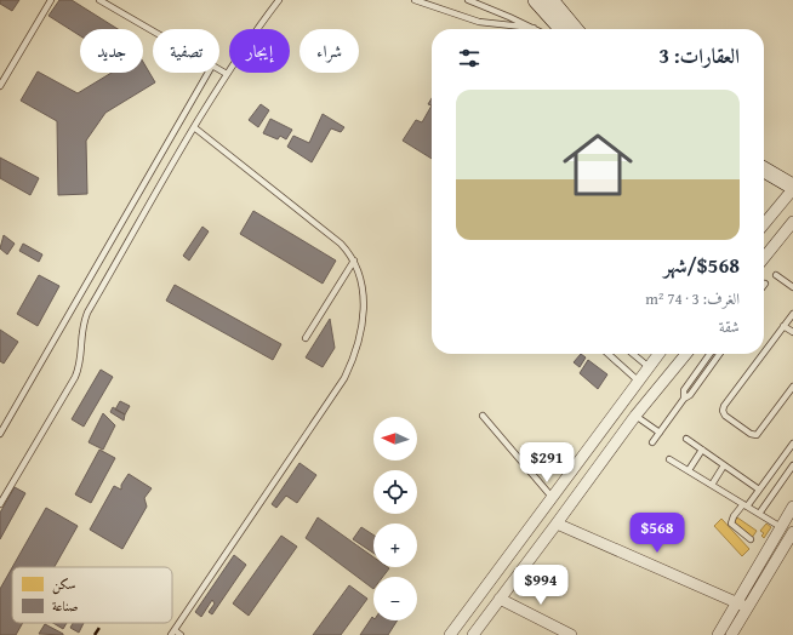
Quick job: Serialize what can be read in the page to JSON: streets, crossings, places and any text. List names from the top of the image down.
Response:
{
  "legend": ["سكن", "صناعة"],
  "north": "left",
  "page": {
    "chip": [
      "شراء",
      "إيجار",
      "تصفية",
      "جديد"
    ],
    "heading": "العقارات: 3",
    "list": [
      {
        "name": "$568/شهر",
        "note": "الغرف: 3 · 74 m² · شقة"
      }
    ],
    "map_buttons": ["+", "−"],
    "price": ["$291", "$568", "$994"]
  }
}
